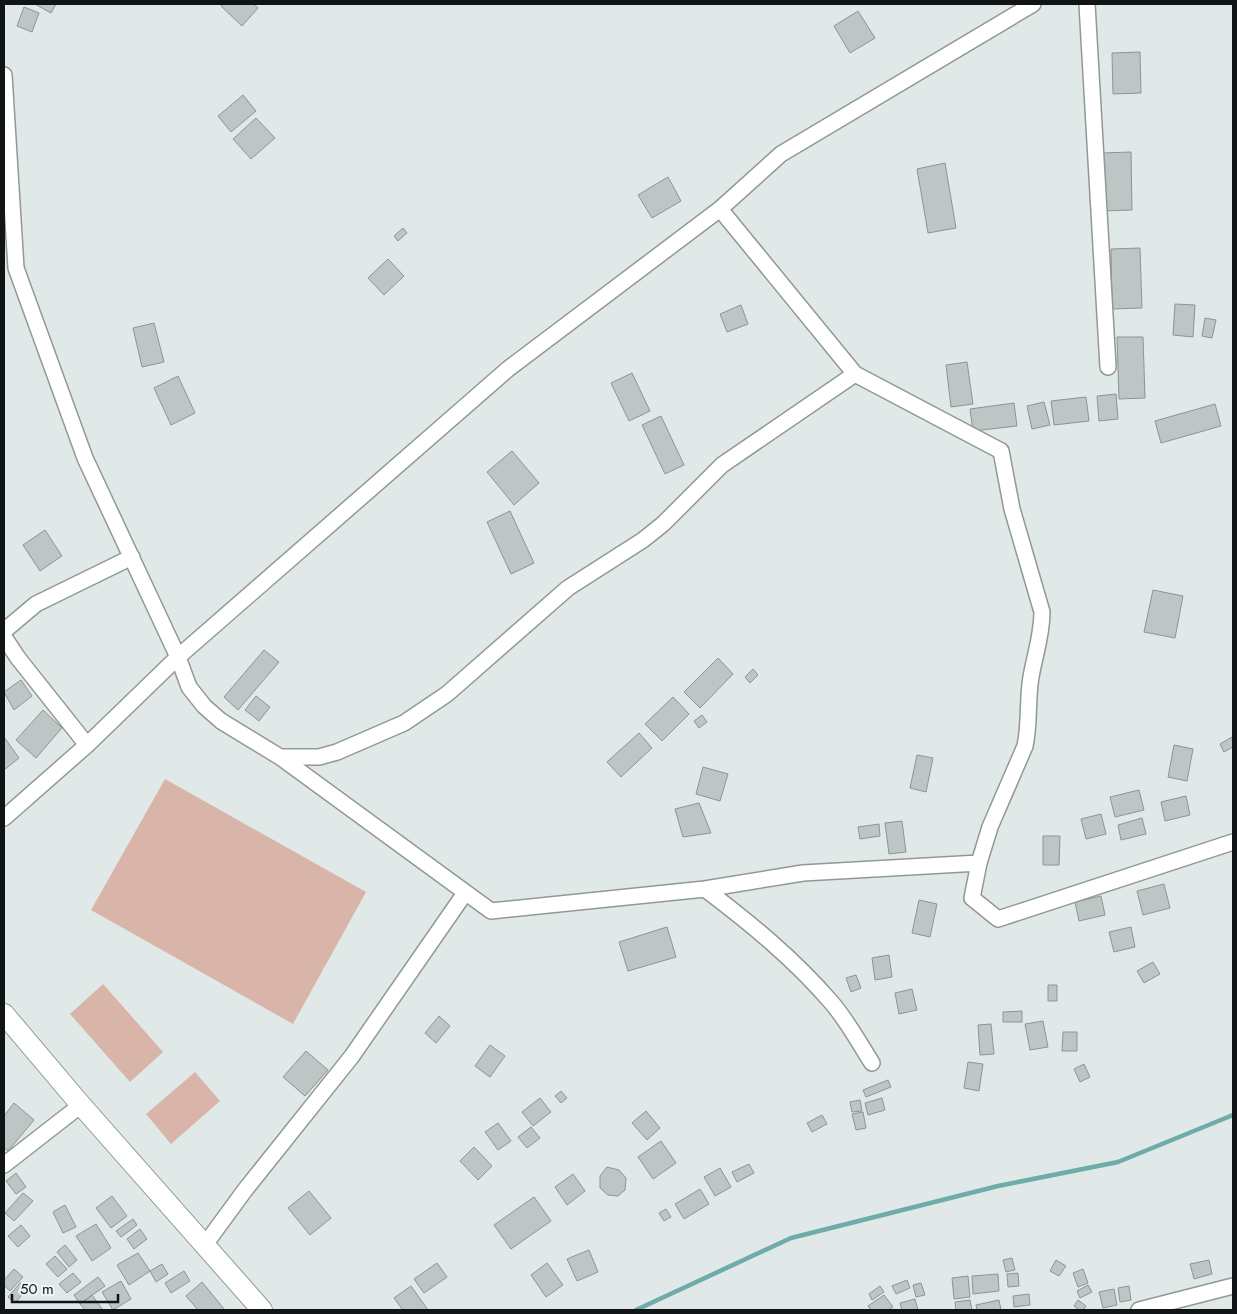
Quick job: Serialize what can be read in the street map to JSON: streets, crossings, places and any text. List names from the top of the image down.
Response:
{
  "scale_bar": "50 m"
}
